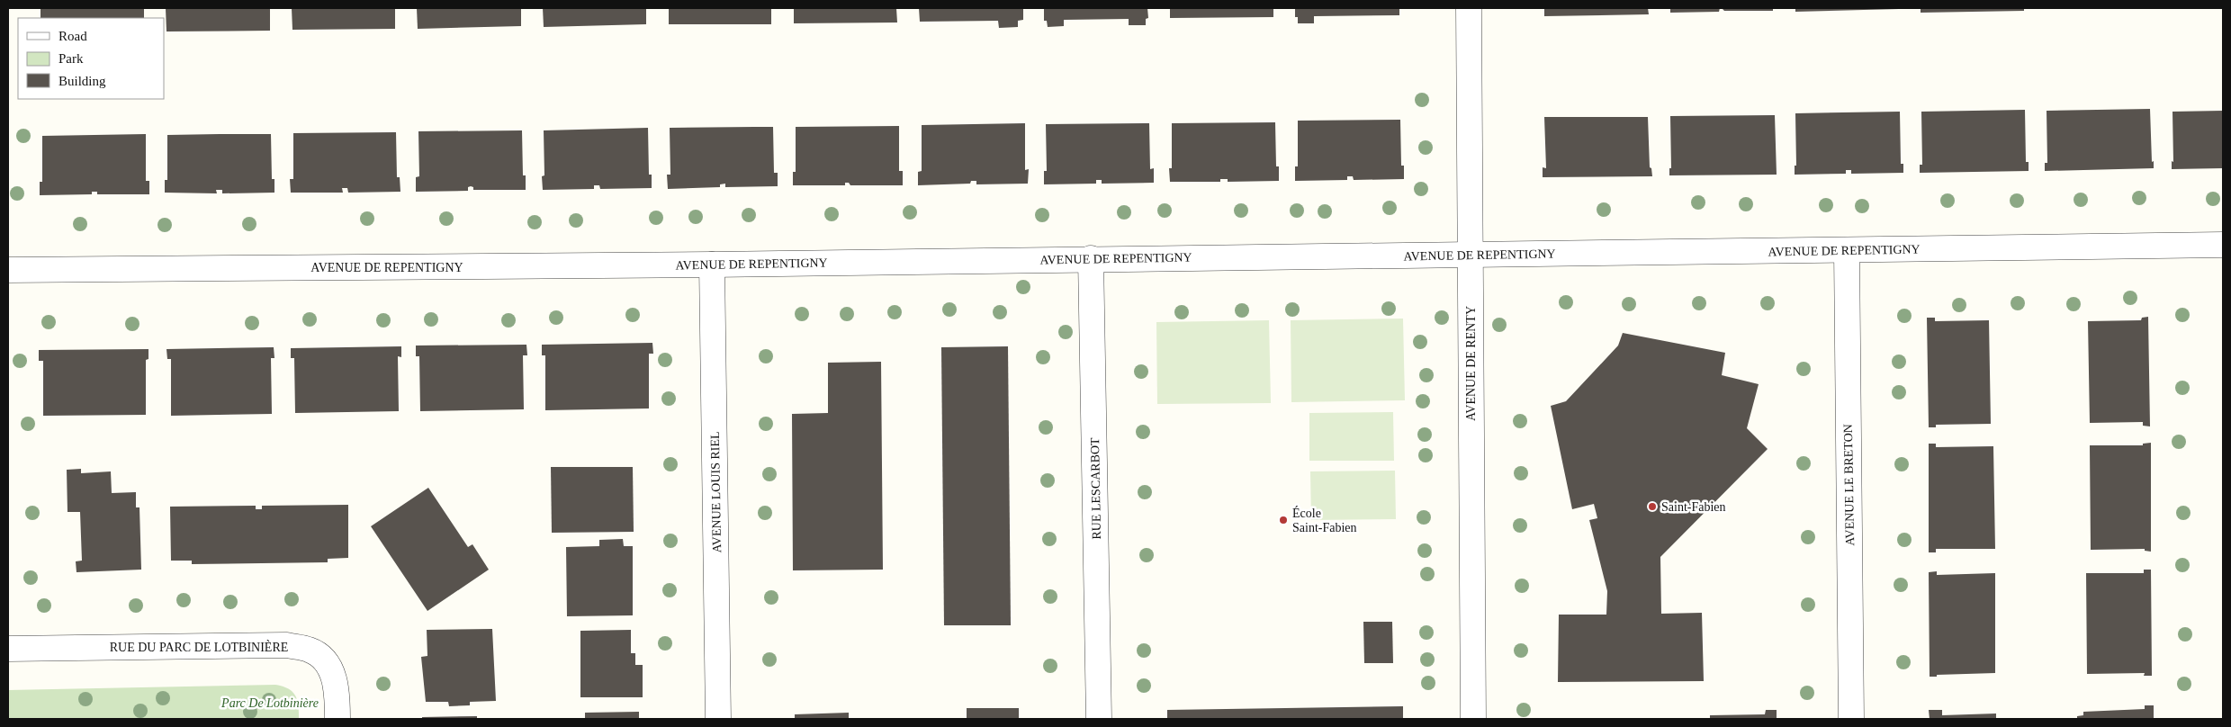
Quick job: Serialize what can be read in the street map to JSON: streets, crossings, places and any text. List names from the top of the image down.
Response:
{
  "streets": {
    "street": [
      "AVENUE DE REPENTIGNY",
      "AVENUE DE RENTY",
      "AVENUE LE BRETON",
      "RUE LESCARBOT",
      "AVENUE LOUIS RIEL",
      "RUE DU PARC DE LOTBINIÈRE"
    ]
  },
  "crossings": [
    ["AVENUE DE REPENTIGNY", "AVENUE DE RENTY"],
    ["AVENUE DE REPENTIGNY", "AVENUE LE BRETON"],
    ["AVENUE DE REPENTIGNY", "RUE LESCARBOT"],
    ["AVENUE DE REPENTIGNY", "AVENUE LOUIS RIEL"]
  ],
  "parks": ["Parc De Lotbinière"],
  "places": ["Saint-Fabien", "École Saint-Fabien"],
  "legend": ["Road", "Park", "Building"]
}
